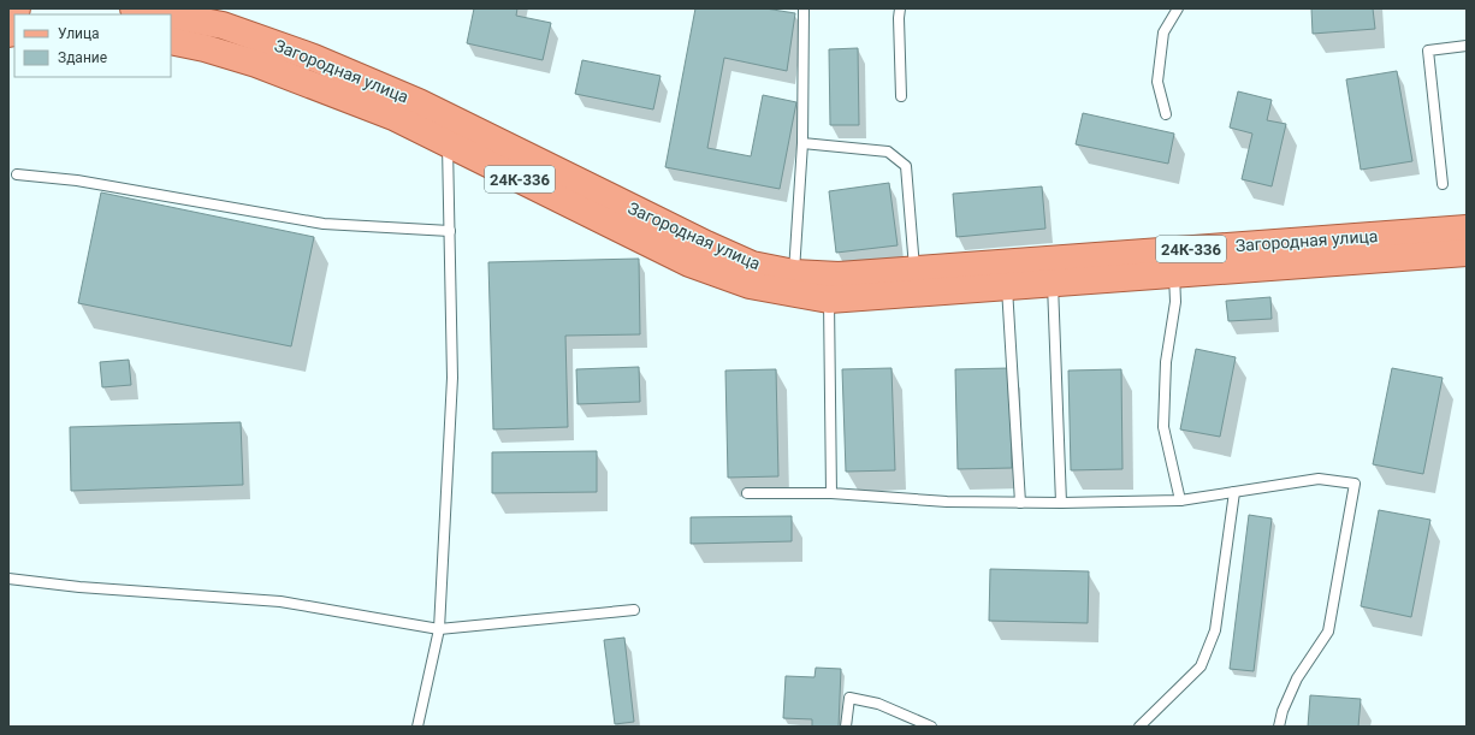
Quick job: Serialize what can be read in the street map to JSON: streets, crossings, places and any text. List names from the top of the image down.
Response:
{
  "streets": {
    "main road": ["Загородная улица", "24К-336"]
  },
  "legend": ["Улица", "Здание"]
}
